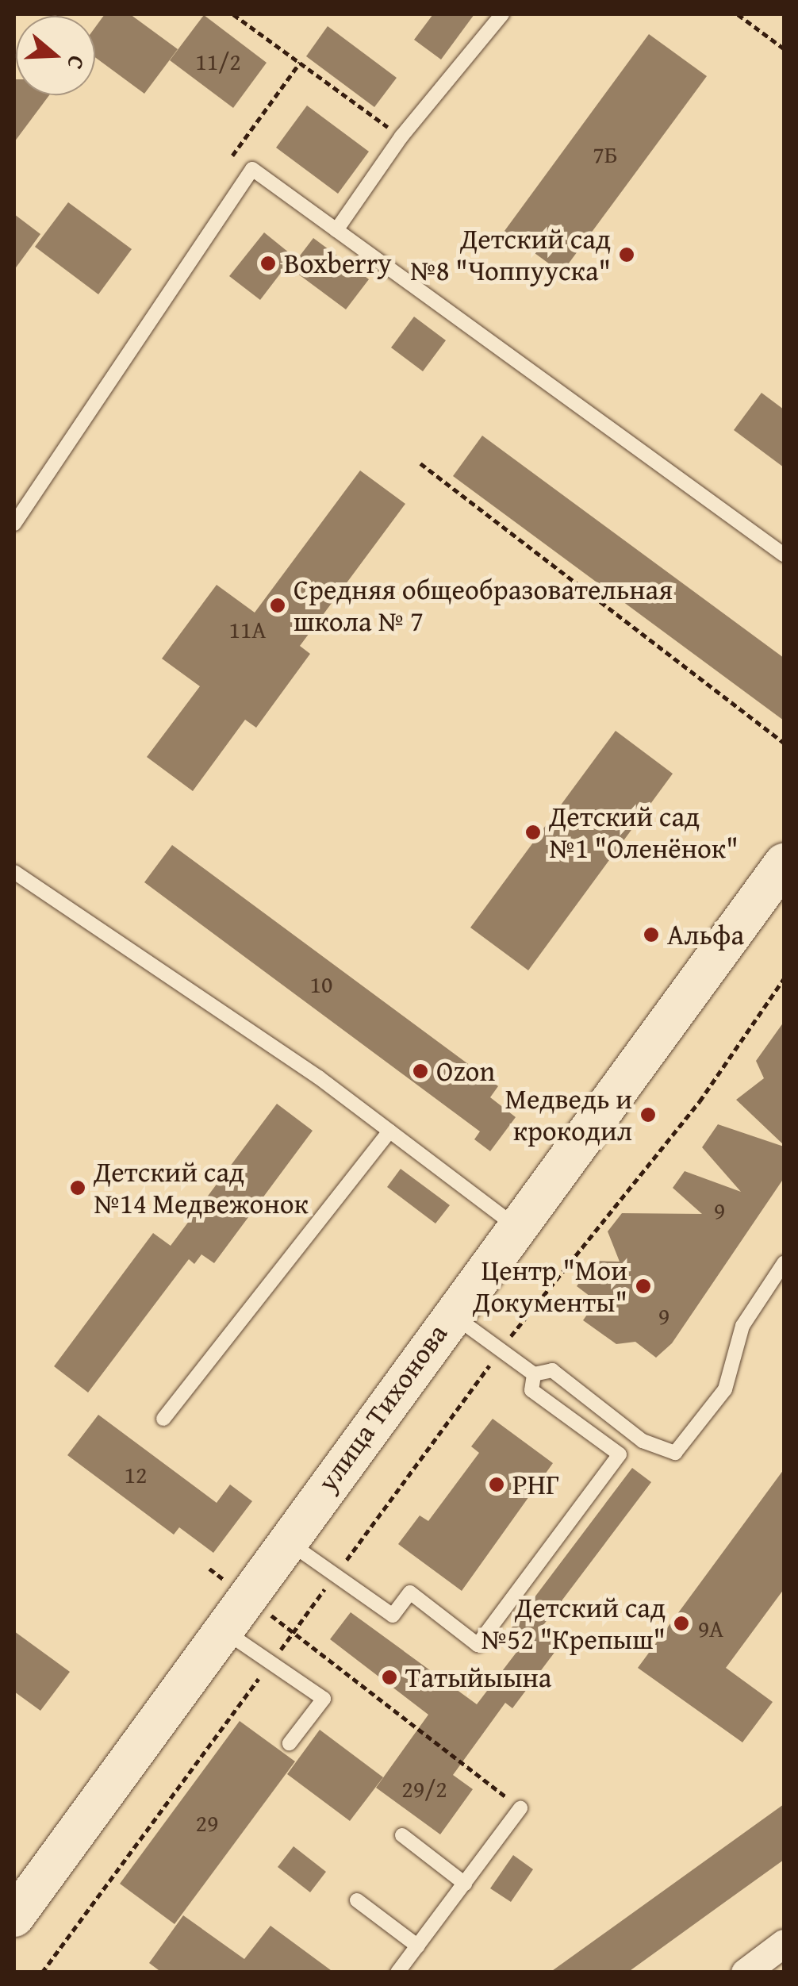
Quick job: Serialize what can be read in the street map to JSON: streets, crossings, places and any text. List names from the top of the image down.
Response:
{
  "streets": {
    "main road": ["улица Тихонова"]
  },
  "places": [
    "Детский сад №8 \"Чоппууска\"",
    "Boxberry",
    "Cредняя общеобразовательная школа № 7",
    "Детский сад №1 \"Оленёнок\"",
    "Альфа",
    "Ozon",
    "Медведь и крокодил",
    "Детский сад №14 Медвежонок",
    "Центр \"Мои Документы\"",
    "РНГ",
    "Детский сад №52 \"Крепыш\"",
    "Татыйыына"
  ],
  "house_numbers": [
    "11/2",
    "7Б",
    "11А",
    "10",
    "9",
    "9",
    "12",
    "9А",
    "29/2",
    "29"
  ],
  "north": "right"
}
